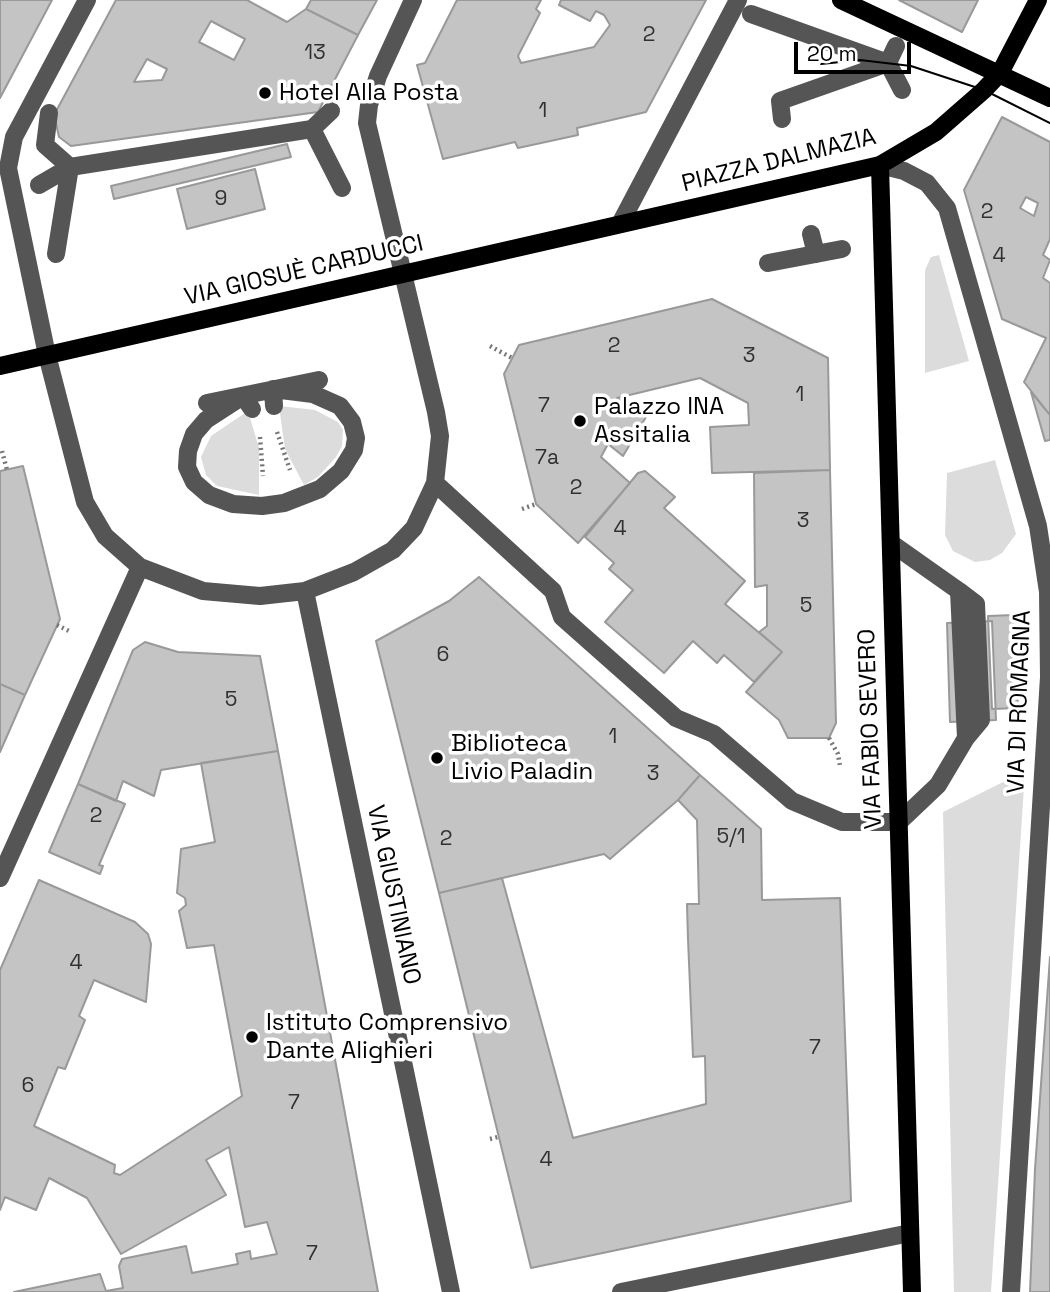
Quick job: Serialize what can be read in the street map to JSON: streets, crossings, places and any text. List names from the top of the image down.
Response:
{
  "streets": {
    "main road": ["PIAZZA DALMAZIA", "VIA GIOSUÈ CARDUCCI", "VIA FABIO SEVERO"],
    "street": ["VIA DI ROMAGNA", "VIA GIUSTINIANO"]
  },
  "crossings": [
    ["PIAZZA DALMAZIA", "VIA GIOSUÈ CARDUCCI"],
    ["PIAZZA DALMAZIA", "VIA DI ROMAGNA"],
    ["PIAZZA DALMAZIA", "VIA FABIO SEVERO"],
    ["VIA DI ROMAGNA", "VIA FABIO SEVERO"]
  ],
  "places": [
    "Hotel Alla Posta",
    "Palazzo INA Assitalia",
    "Biblioteca Livio Paladin",
    "Istituto Comprensivo Dante Alighieri"
  ],
  "house_numbers": [
    "2",
    "13",
    "1",
    "9",
    "2",
    "4",
    "2",
    "3",
    "1",
    "7",
    "7a",
    "2",
    "3",
    "4",
    "5",
    "6",
    "5",
    "1",
    "3",
    "2",
    "5/1",
    "2",
    "4",
    "7",
    "6",
    "7",
    "4",
    "7"
  ],
  "scale_bar": "20 m"
}
